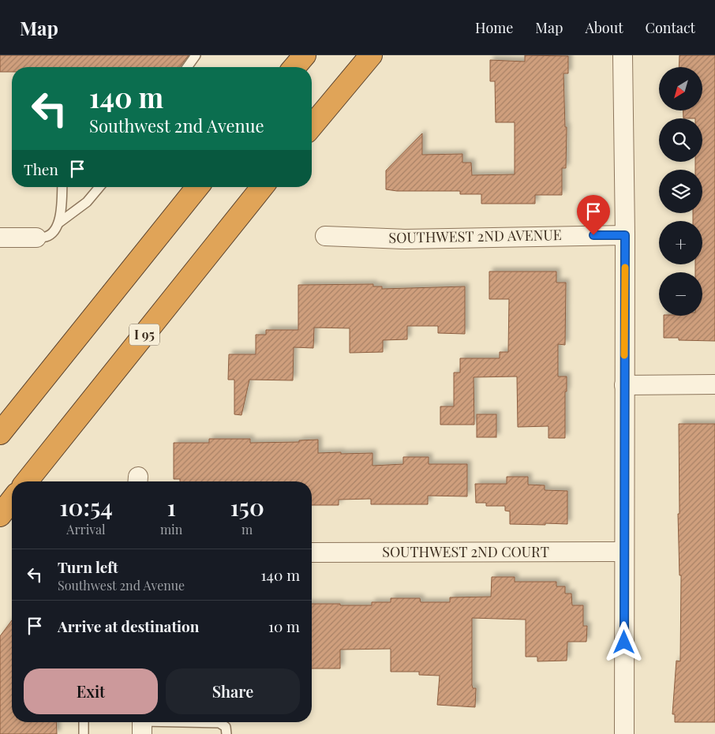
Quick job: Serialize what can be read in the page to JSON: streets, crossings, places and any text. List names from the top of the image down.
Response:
{
  "streets": {
    "highway": ["I 95"],
    "street": ["SOUTHWEST 2ND AVENUE", "SOUTHWEST 2ND COURT"]
  },
  "north": "bottom left",
  "page": {
    "header": "Map",
    "nav": [
      "Home",
      "Map",
      "About",
      "Contact"
    ],
    "map_buttons": ["+", "−"],
    "turn": ["140 m", "Southwest 2nd Avenue"],
    "then": "Then",
    "eta": [
      "10:54",
      "Arrival",
      "1",
      "min",
      "150",
      "m"
    ],
    "list": [
      {
        "name": "Turn left",
        "note": "Southwest 2nd Avenue",
        "value": "140 m"
      },
      {
        "name": "Arrive at destination",
        "value": "10 m"
      }
    ],
    "buttons": ["Exit", "Share"]
  }
}
